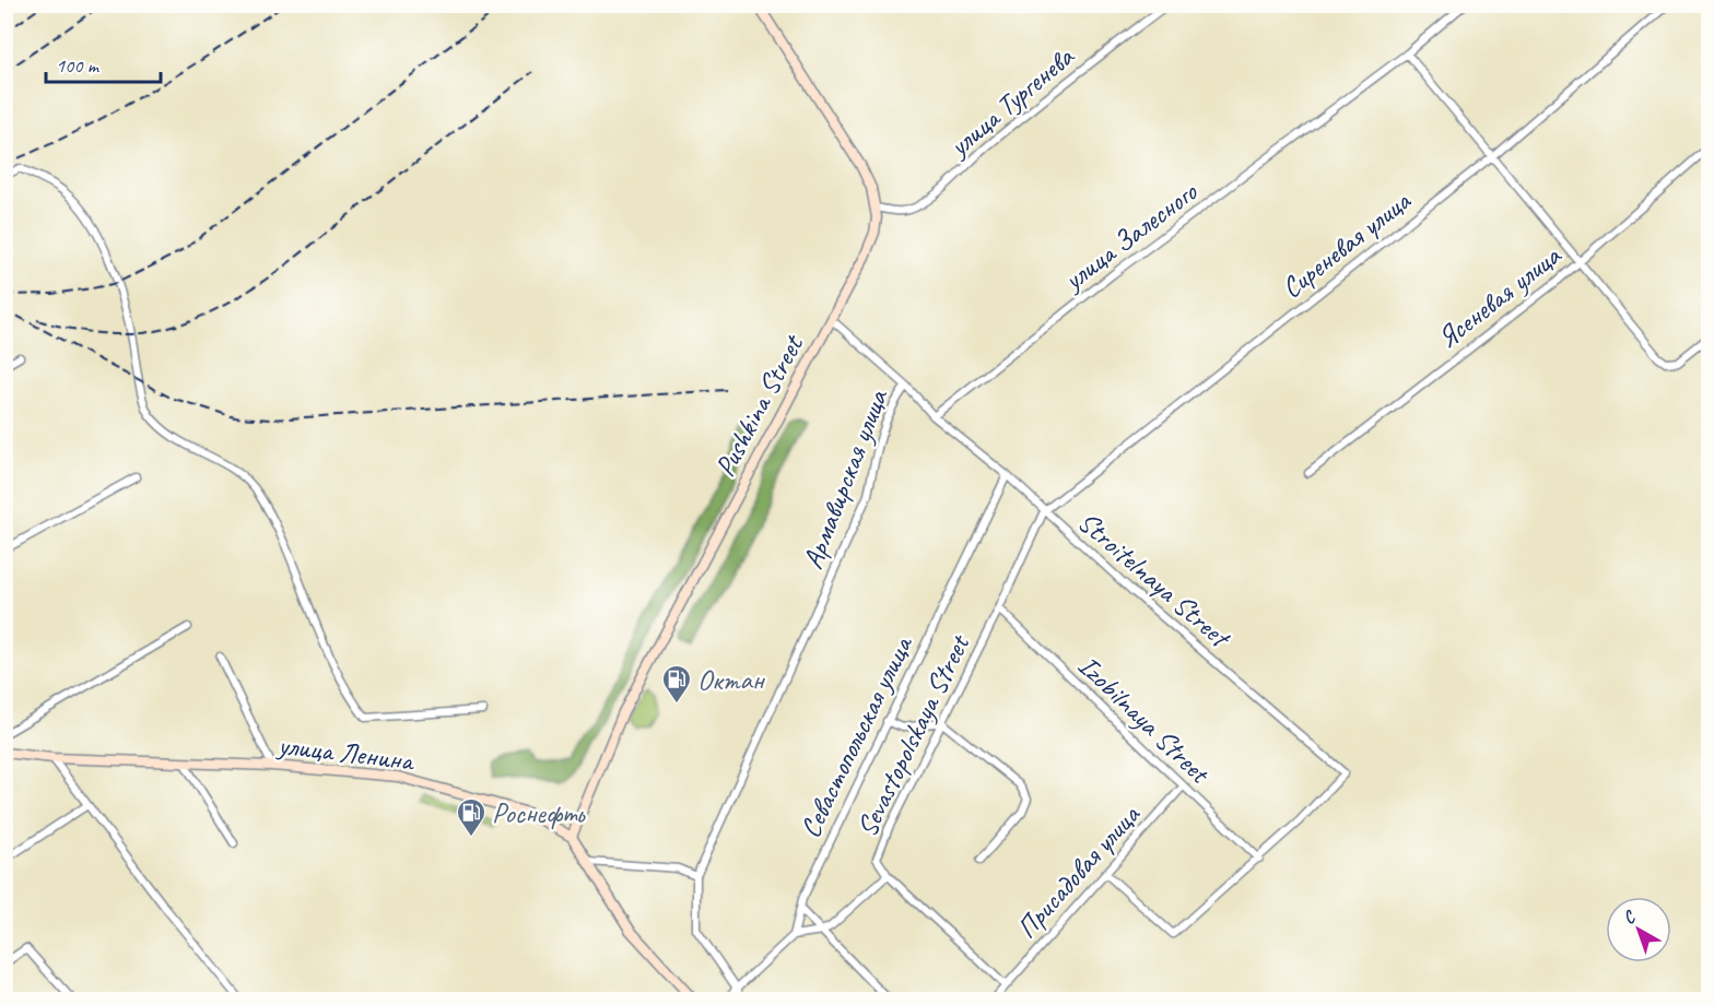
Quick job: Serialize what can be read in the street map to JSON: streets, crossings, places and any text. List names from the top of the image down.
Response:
{
  "streets": {
    "main road": ["Pushkina Street", "улица Ленина"],
    "street": [
      "улица Тургенева",
      "улица Залесного",
      "Сиреневая улица",
      "Ясеневая улица",
      "Армавирская улица",
      "Stroitelnaya Street",
      "Izobilnaya Street",
      "Sevastopolskaya Street",
      "Севастопольская улица",
      "Присадовая улица"
    ]
  },
  "crossings": [
    ["улица Тургенева", "Pushkina Street"],
    ["улица Залесного", "Stroitelnaya Street"],
    ["Сиреневая улица", "Stroitelnaya Street"],
    ["Сиреневая улица", "Sevastopolskaya Street"],
    ["Pushkina Street", "улица Ленина"],
    ["Stroitelnaya Street", "Izobilnaya Street"],
    ["Stroitelnaya Street", "Sevastopolskaya Street"],
    ["Stroitelnaya Street", "Севастопольская улица"],
    ["Izobilnaya Street", "Sevastopolskaya Street"],
    ["Izobilnaya Street", "Присадовая улица"]
  ],
  "places": {
    "fuel station": ["Октан", "Роснефть"]
  },
  "scale_bar": "100 m",
  "north": "top left"
}
